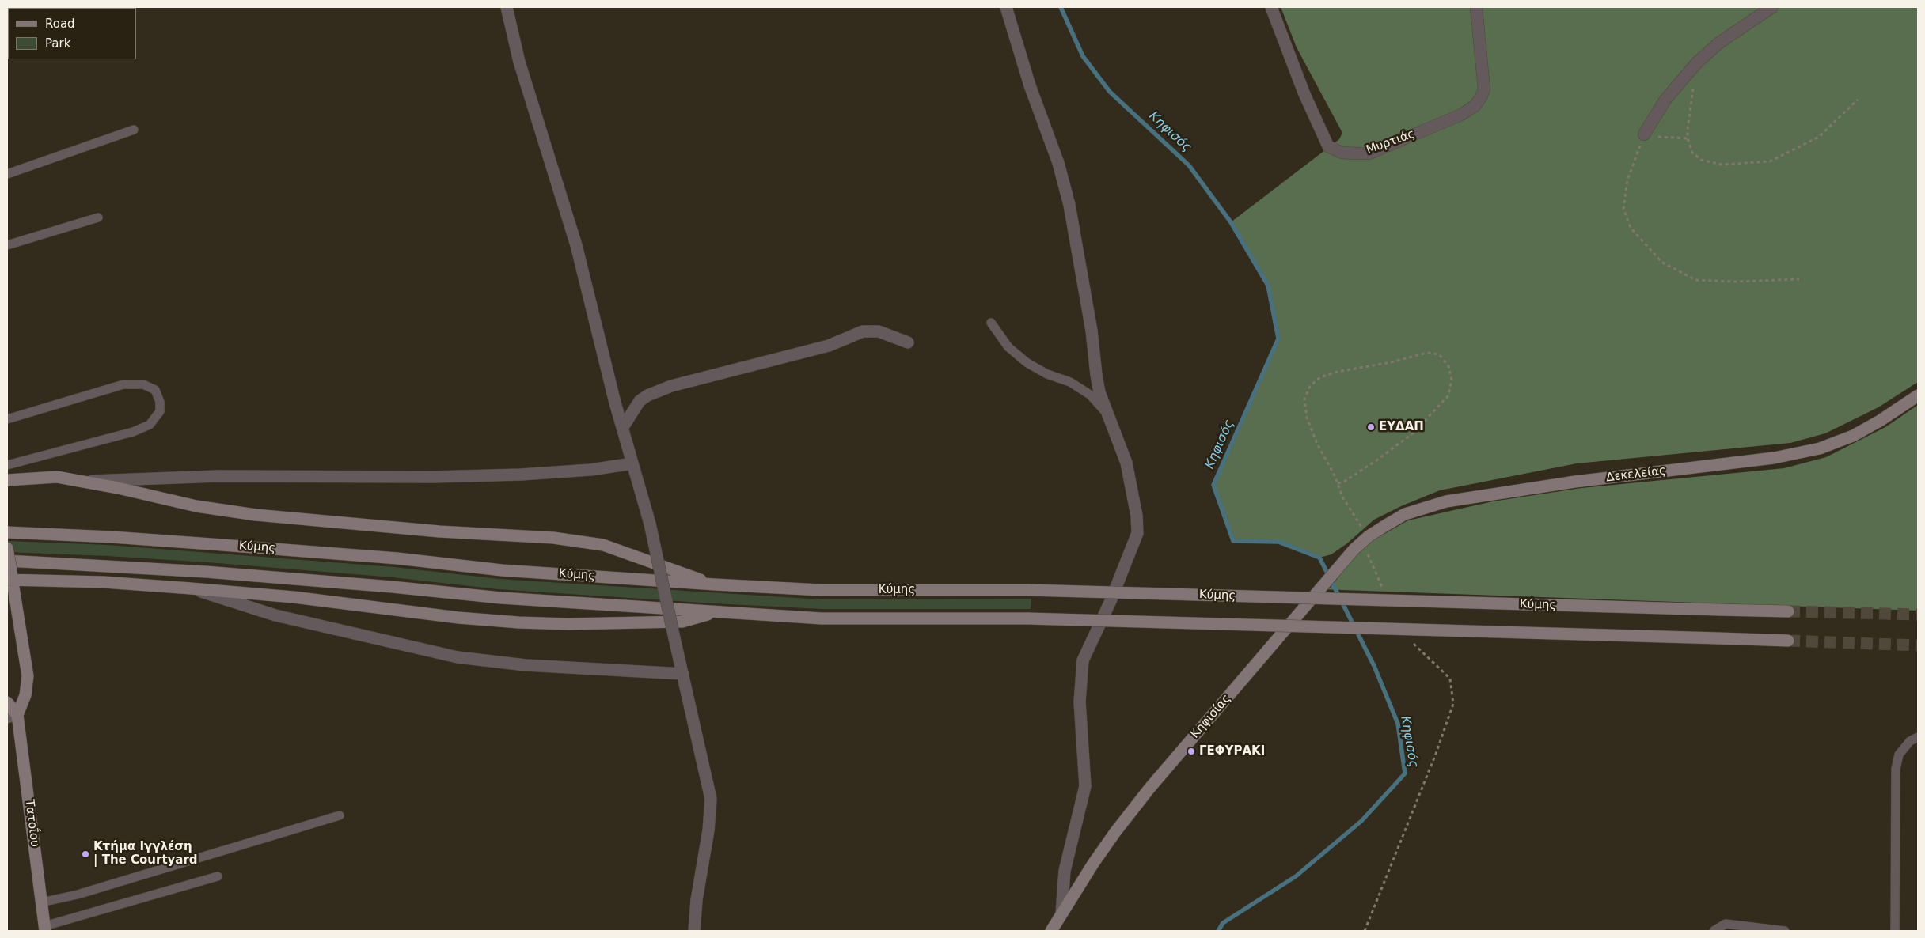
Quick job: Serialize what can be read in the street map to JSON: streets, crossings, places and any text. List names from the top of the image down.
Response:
{
  "streets": {
    "main road": [
      "Δεκελείας",
      "Κύμης",
      "Κηφισίας",
      "Τατοΐου"
    ],
    "street": ["Μυρτιάς"]
  },
  "crossings": [
    ["Δεκελείας", "Κηφισίας"]
  ],
  "water": ["Κηφισός"],
  "places": ["ΕΥΔΑΠ", "ΓΕΦΥΡΑΚΙ", "Κτήμα Ιγγλέση | The Courtyard"],
  "legend": ["Road", "Park"]
}
